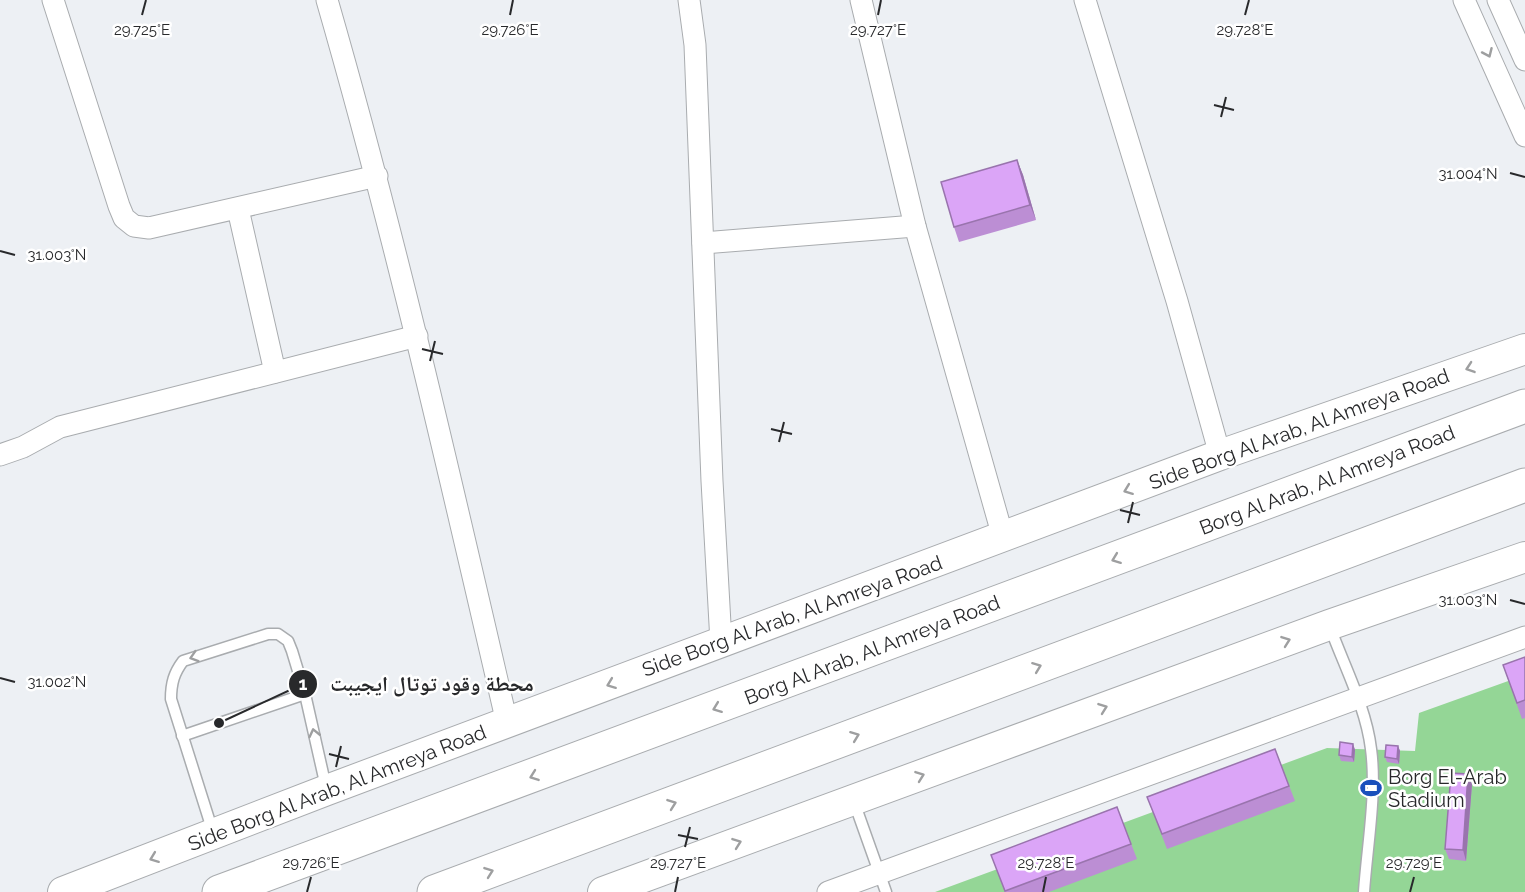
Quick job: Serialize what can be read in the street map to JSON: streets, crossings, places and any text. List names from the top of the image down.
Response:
{
  "streets": {
    "highway": ["Borg Al Arab, Al Amreya Road"],
    "street": ["Side Borg Al Arab, Al Amreya Road"]
  },
  "places": {
    "other": ["محطة وقود توتال ايجيبت"],
    "sports": ["Borg El-Arab Stadium"]
  },
  "coordinates": [
    "29.725°E",
    "29.726°E",
    "29.727°E",
    "29.728°E",
    "31.004°N",
    "31.003°N",
    "31.002°N",
    "29.729°E"
  ]
}
